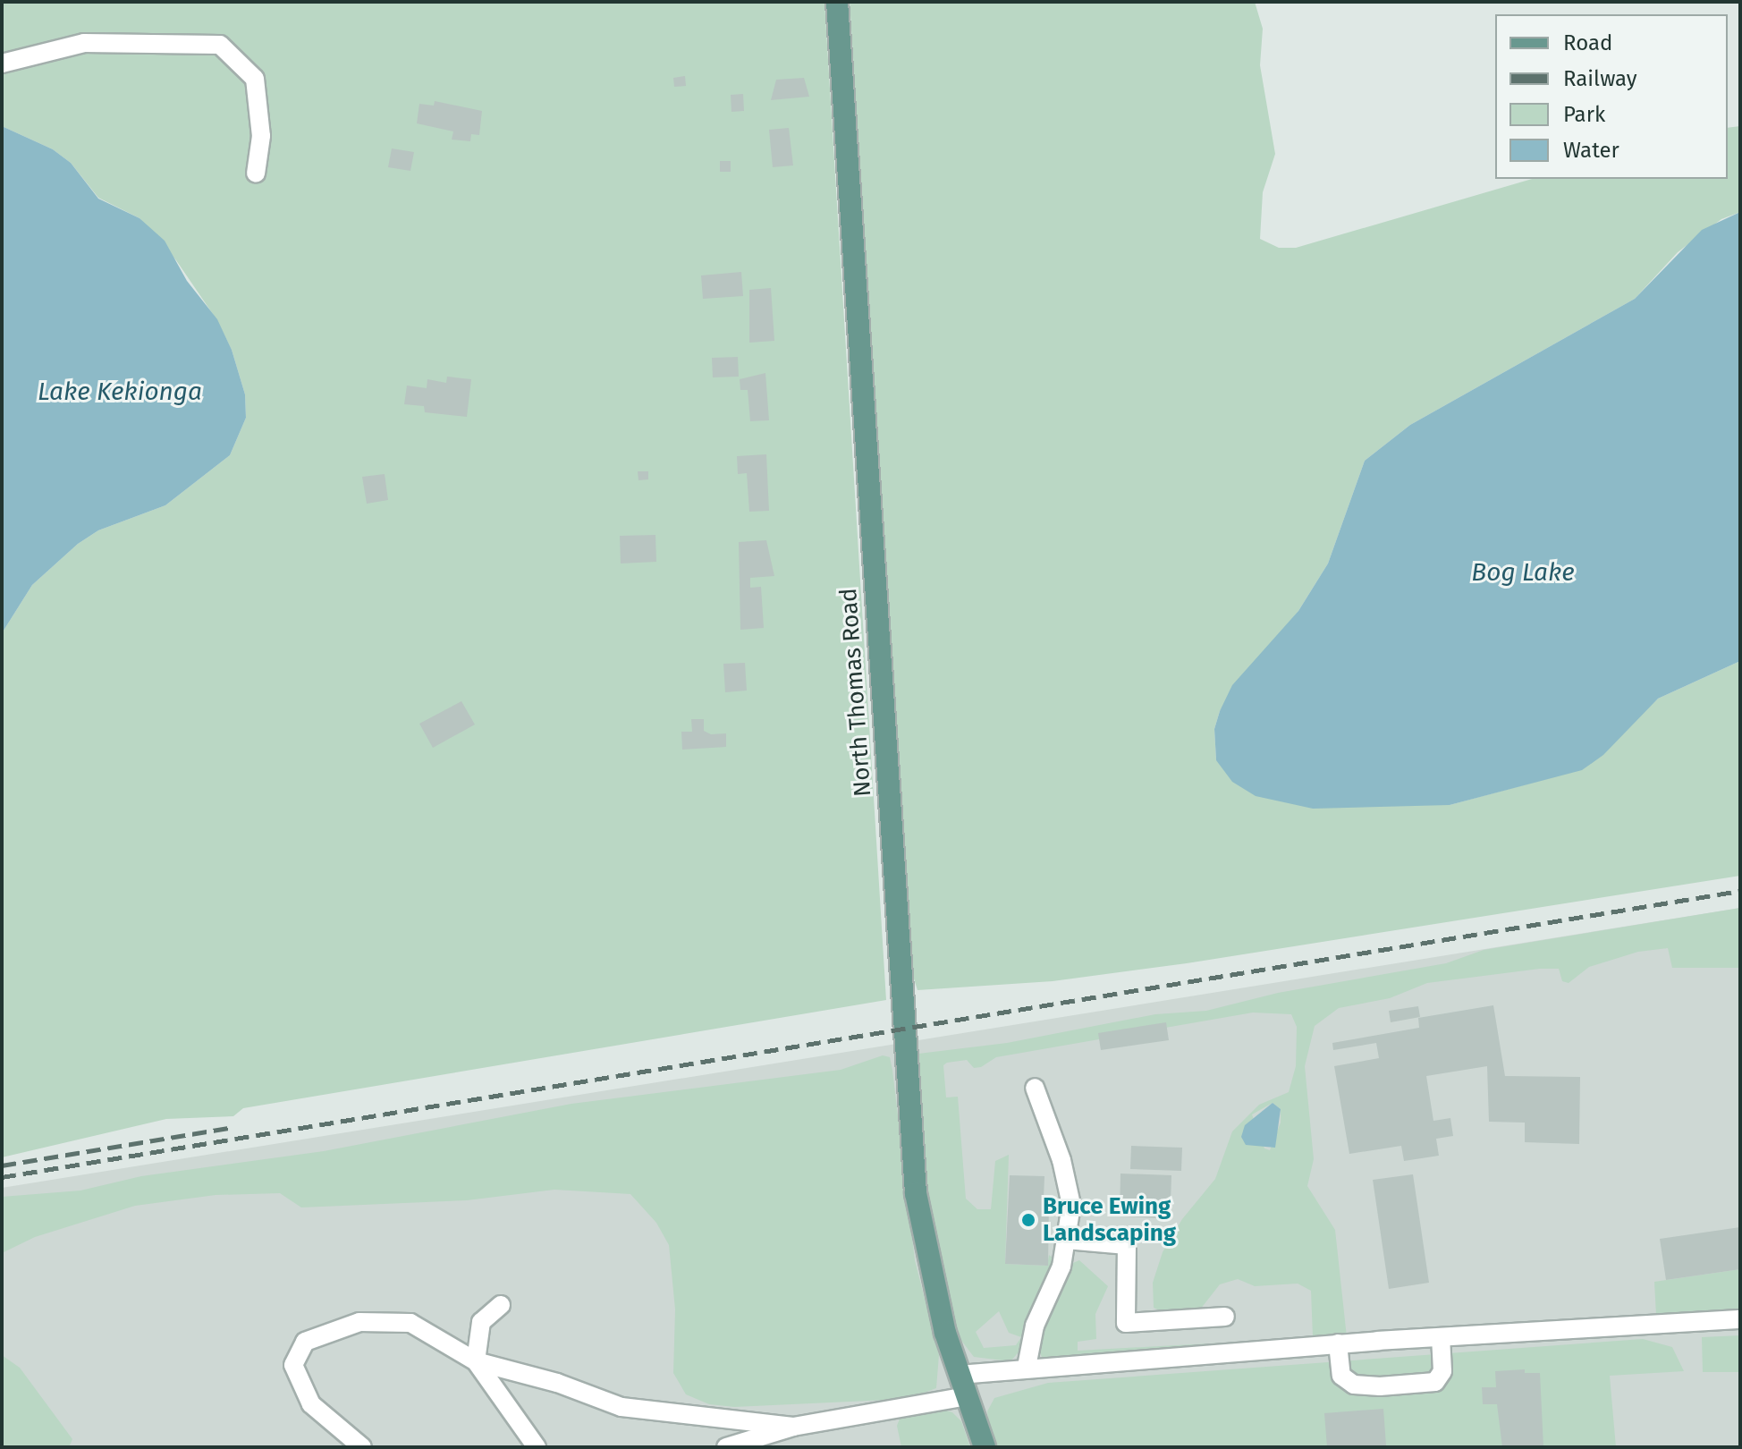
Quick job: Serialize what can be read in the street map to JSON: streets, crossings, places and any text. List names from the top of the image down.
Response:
{
  "streets": {
    "main road": ["North Thomas Road"]
  },
  "water": ["Lake Kekionga", "Bog Lake"],
  "places": ["Bruce Ewing Landscaping"],
  "legend": [
    "Road",
    "Railway",
    "Park",
    "Water"
  ]
}
